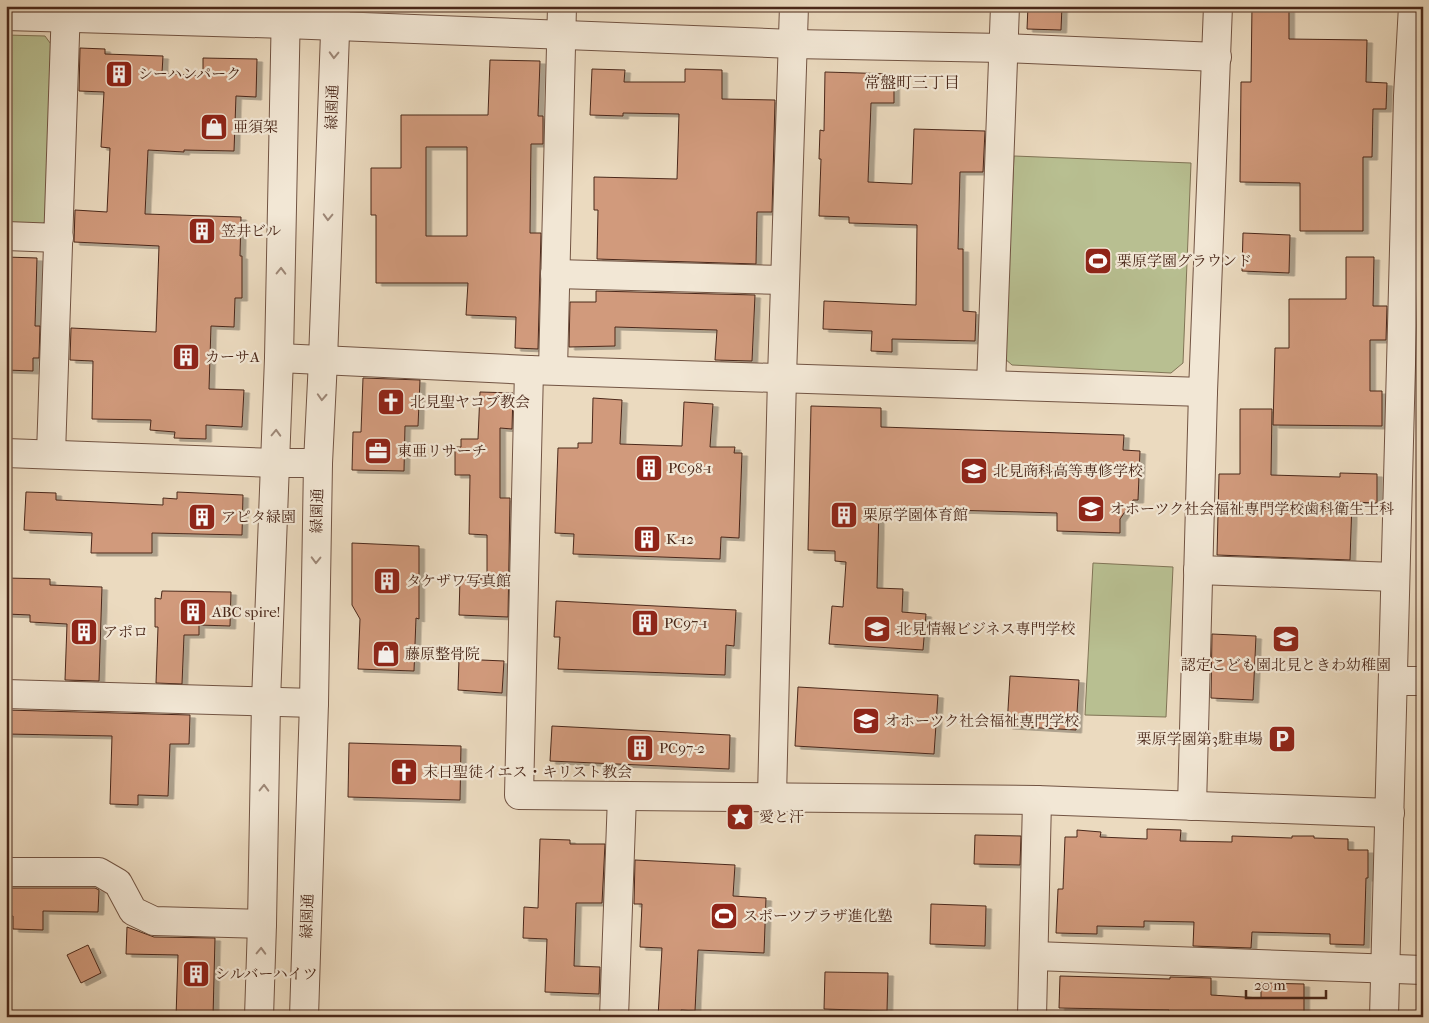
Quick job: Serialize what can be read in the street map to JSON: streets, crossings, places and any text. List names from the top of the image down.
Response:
{
  "streets": {
    "street": ["緑園通"]
  },
  "districts": ["常盤町三丁目"],
  "places": {
    "building": [
      "シーハンパーク",
      "笠井ビル",
      "カーサA",
      "PC98-1",
      "栗原学園体育館",
      "アピタ緑園",
      "K-12",
      "タケザワ写真館",
      "ABC spire!",
      "PC97-1",
      "アポロ",
      "PC97-2",
      "シルバーハイツ"
    ],
    "shop": ["亜須架", "藤原整骨院"],
    "sports": ["栗原学園グラウンド", "スポーツプラザ進化塾"],
    "church": ["北見聖ヤコブ教会", "末日聖徒イエス・キリスト教会"],
    "office": ["東亜リサーチ"],
    "school or university": [
      "北見商科高等専修学校",
      "オホーツク社会福祉専門学校歯科衛生士科",
      "北見情報ビジネス専門学校",
      "認定こども園北見ときわ幼稚園",
      "オホーツク社会福祉専門学校"
    ],
    "parking": ["栗原学園第3駐車場"],
    "place": ["愛と汗"]
  },
  "scale_bar": "20 m"
}
